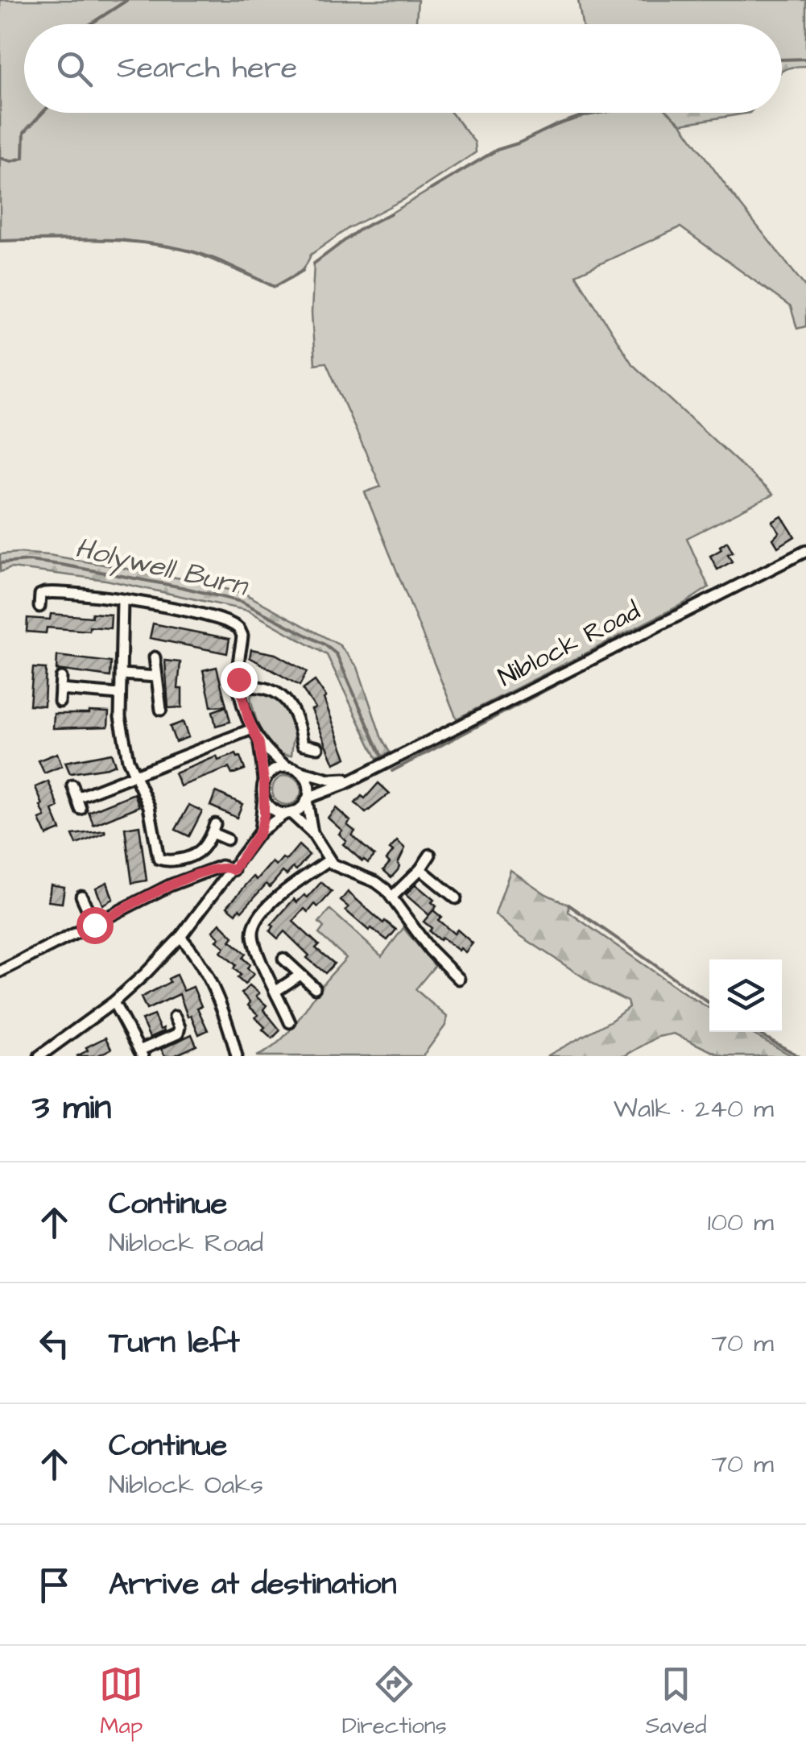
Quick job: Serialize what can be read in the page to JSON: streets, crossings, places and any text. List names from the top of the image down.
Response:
{
  "streets": {
    "street": ["Niblock Road"]
  },
  "water": ["Holywell Burn"],
  "page": {
    "search": "Search here",
    "heading": ["3 min", "Walk · 240 m"],
    "list": [
      ["Continue", "Niblock Road", "100 m"],
      ["Turn left", "70 m"],
      ["Continue", "Niblock Oaks", "70 m"],
      "Arrive at destination"
    ],
    "nav": ["Map", "Directions", "Saved"]
  }
}
